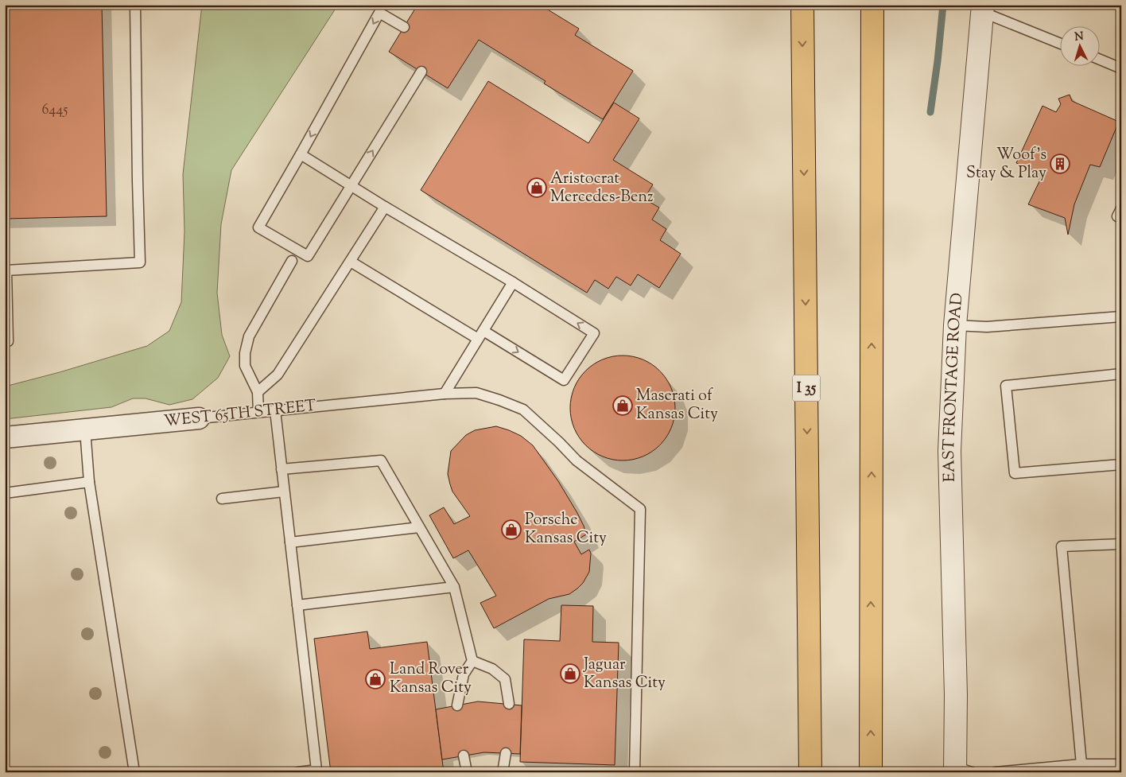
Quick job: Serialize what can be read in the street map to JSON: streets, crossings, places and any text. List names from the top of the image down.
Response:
{
  "streets": {
    "highway": ["I 35"],
    "street": ["EAST FRONTAGE ROAD", "WEST 65TH STREET"]
  },
  "places": {
    "building": ["Woof's Stay & Play"],
    "shop": [
      "Aristocrat Mercedes-Benz",
      "Maserati of Kansas City",
      "Porsche Kansas City",
      "Jaguar Kansas City",
      "Land Rover Kansas City"
    ]
  },
  "house_numbers": ["6445"],
  "north": "top"
}
